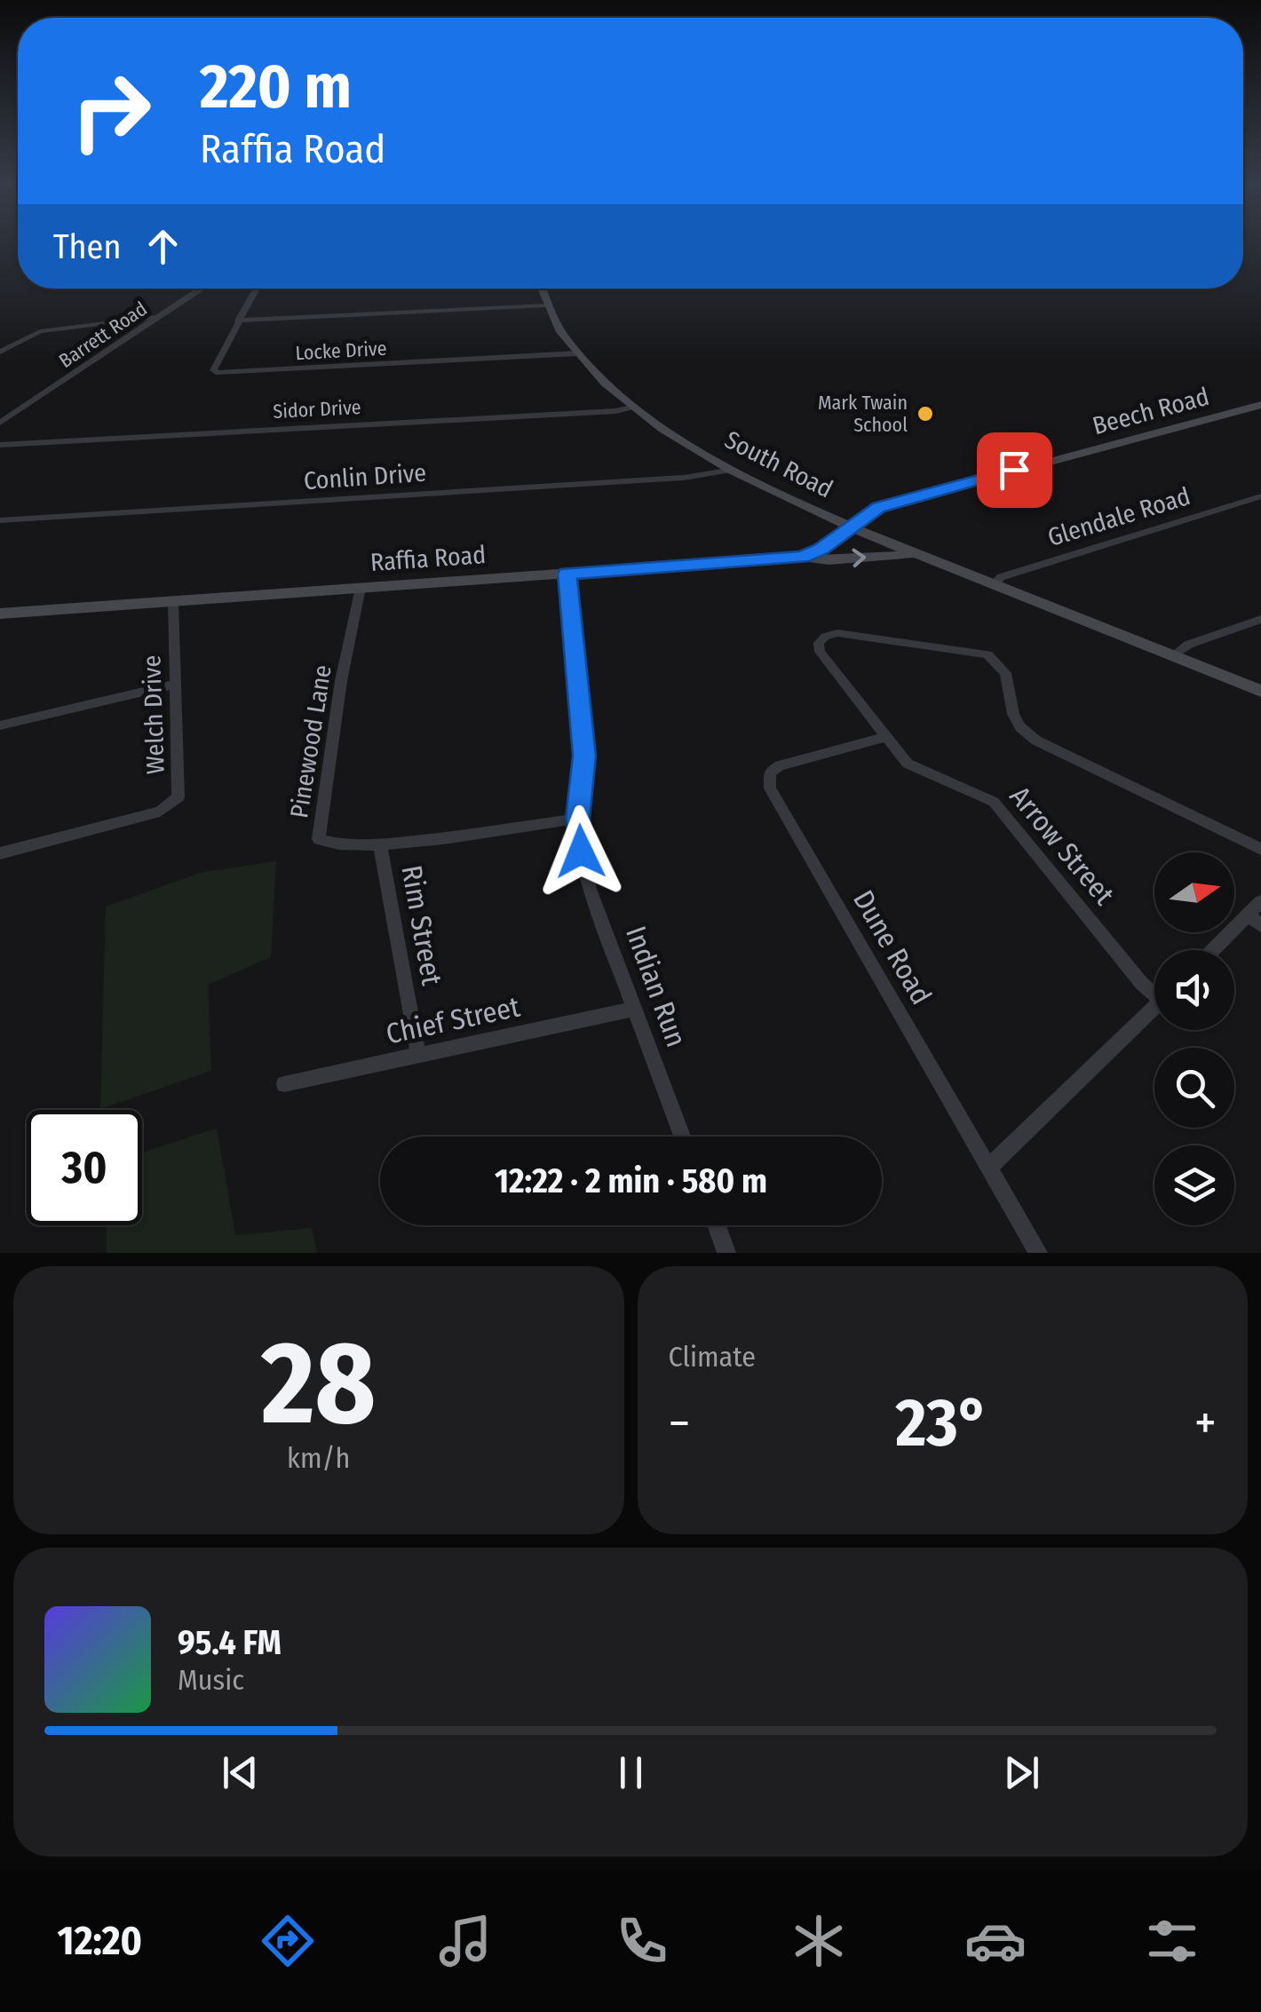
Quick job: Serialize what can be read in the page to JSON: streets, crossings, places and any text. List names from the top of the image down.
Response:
{
  "streets": {
    "main road": ["Beech Road", "South Road", "Raffia Road"],
    "street": [
      "Barrett Road",
      "Locke Drive",
      "Sidor Drive",
      "Conlin Drive",
      "Glendale Road",
      "Welch Drive",
      "Pinewood Lane",
      "Arrow Street",
      "Rim Street",
      "Dune Road",
      "Indian Run",
      "Chief Street"
    ]
  },
  "crossings": [
    ["Locke Drive", "South Road"],
    ["Sidor Drive", "South Road"],
    ["Beech Road", "South Road"],
    ["Beech Road", "Raffia Road"],
    ["South Road", "Conlin Drive"],
    ["South Road", "Glendale Road"],
    ["South Road", "Raffia Road"],
    ["Raffia Road", "Welch Drive"],
    ["Raffia Road", "Pinewood Lane"],
    ["Raffia Road", "Indian Run"],
    ["Pinewood Lane", "Rim Street"],
    ["Arrow Street", "Dune Road"],
    ["Rim Street", "Indian Run"],
    ["Rim Street", "Chief Street"],
    ["Indian Run", "Chief Street"]
  ],
  "places": ["Mark Twain School"],
  "north": "right",
  "page": {
    "turn": ["220 m", "Raffia Road"],
    "then": "Then",
    "limit": "30",
    "trip": "12:22 · 2 min · 580 m",
    "tile": [
      ["28", "km/h"],
      "Climate"
    ],
    "heat": ["−", "23°", "+"],
    "song": ["95.4 FM", "Music"],
    "tabs": "12:20"
  }
}
